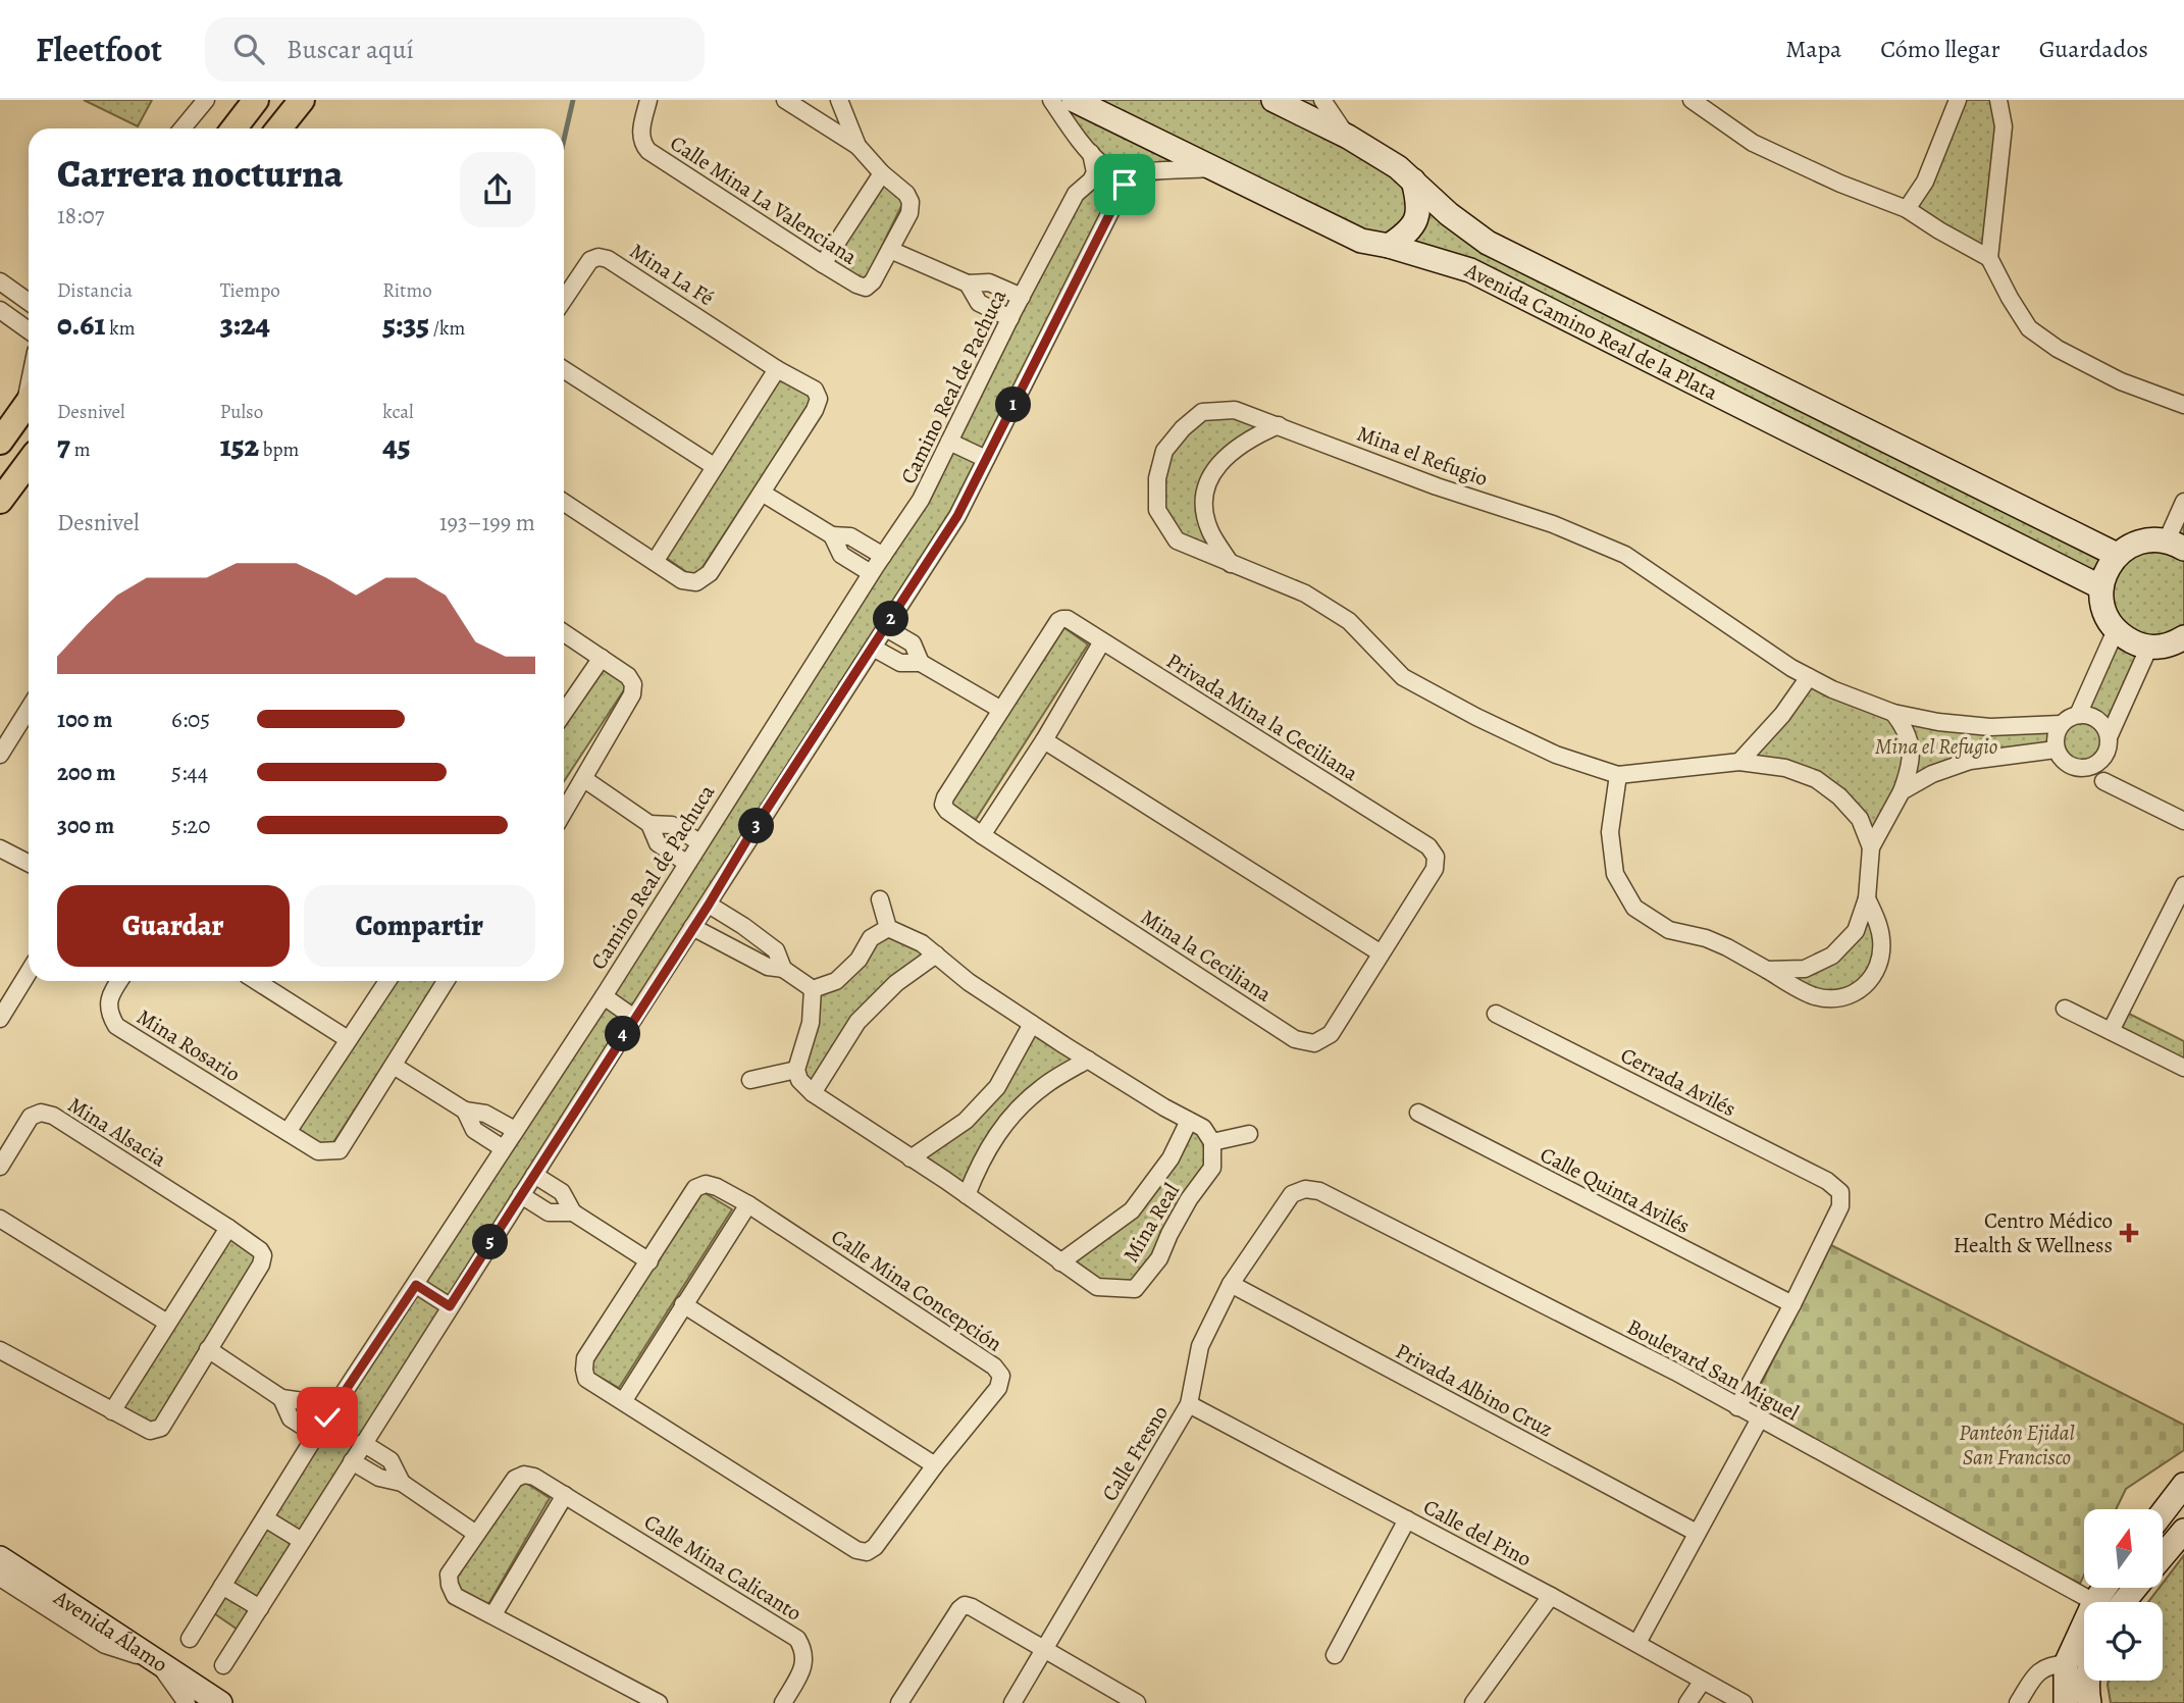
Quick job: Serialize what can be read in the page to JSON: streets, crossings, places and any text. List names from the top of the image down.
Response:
{
  "streets": {
    "main road": ["Avenida Camino Real de la Plata", "Avenida Álamo"],
    "street": [
      "Calle Mina La Valenciana",
      "Mina La Fé",
      "Camino Real de Pachuca",
      "Mina el Refugio",
      "Privada Mina la Ceciliana",
      "Mina la Ceciliana",
      "Mina Rosario",
      "Cerrada Avilés",
      "Mina Alsacia",
      "Calle Quinta Avilés",
      "Mina Real",
      "Calle Mina Concepción",
      "Boulevard San Miguel",
      "Privada Albino Cruz",
      "Calle Fresno",
      "Calle del Pino",
      "Calle Mina Calicanto"
    ]
  },
  "crossings": [
    ["Privada Mina la Ceciliana", "Mina la Ceciliana"],
    ["Cerrada Avilés", "Calle Quinta Avilés"],
    ["Boulevard San Miguel", "Calle Fresno"],
    ["Privada Albino Cruz", "Calle Fresno"],
    ["Calle Fresno", "Calle del Pino"]
  ],
  "parks": ["Mina el Refugio", "Panteón Ejidal San Francisco"],
  "places": {
    "health": ["Centro Médico Health & Wellness"]
  },
  "north": "top",
  "page": {
    "header": "Fleetfoot",
    "search": "Buscar aquí",
    "nav": ["Mapa", "Cómo llegar", "Guardados"],
    "heading": ["Carrera nocturna", "18:07"],
    "stats": [
      ["Distancia", "0.61 km"],
      ["Tiempo", "3:24"],
      ["Ritmo", "5:35 /km"],
      ["Desnivel", "7 m"],
      ["Pulso", "152 bpm"],
      ["kcal", "45"]
    ],
    "pins": [
      "1",
      "2",
      "3",
      "4",
      "5"
    ],
    "chart": ["Desnivel", "193–199 m"],
    "list": [
      {
        "name": "100 m",
        "note": "6:05"
      },
      {
        "name": "200 m",
        "note": "5:44"
      },
      {
        "name": "300 m",
        "note": "5:20"
      }
    ],
    "buttons": ["Guardar", "Compartir"]
  }
}
